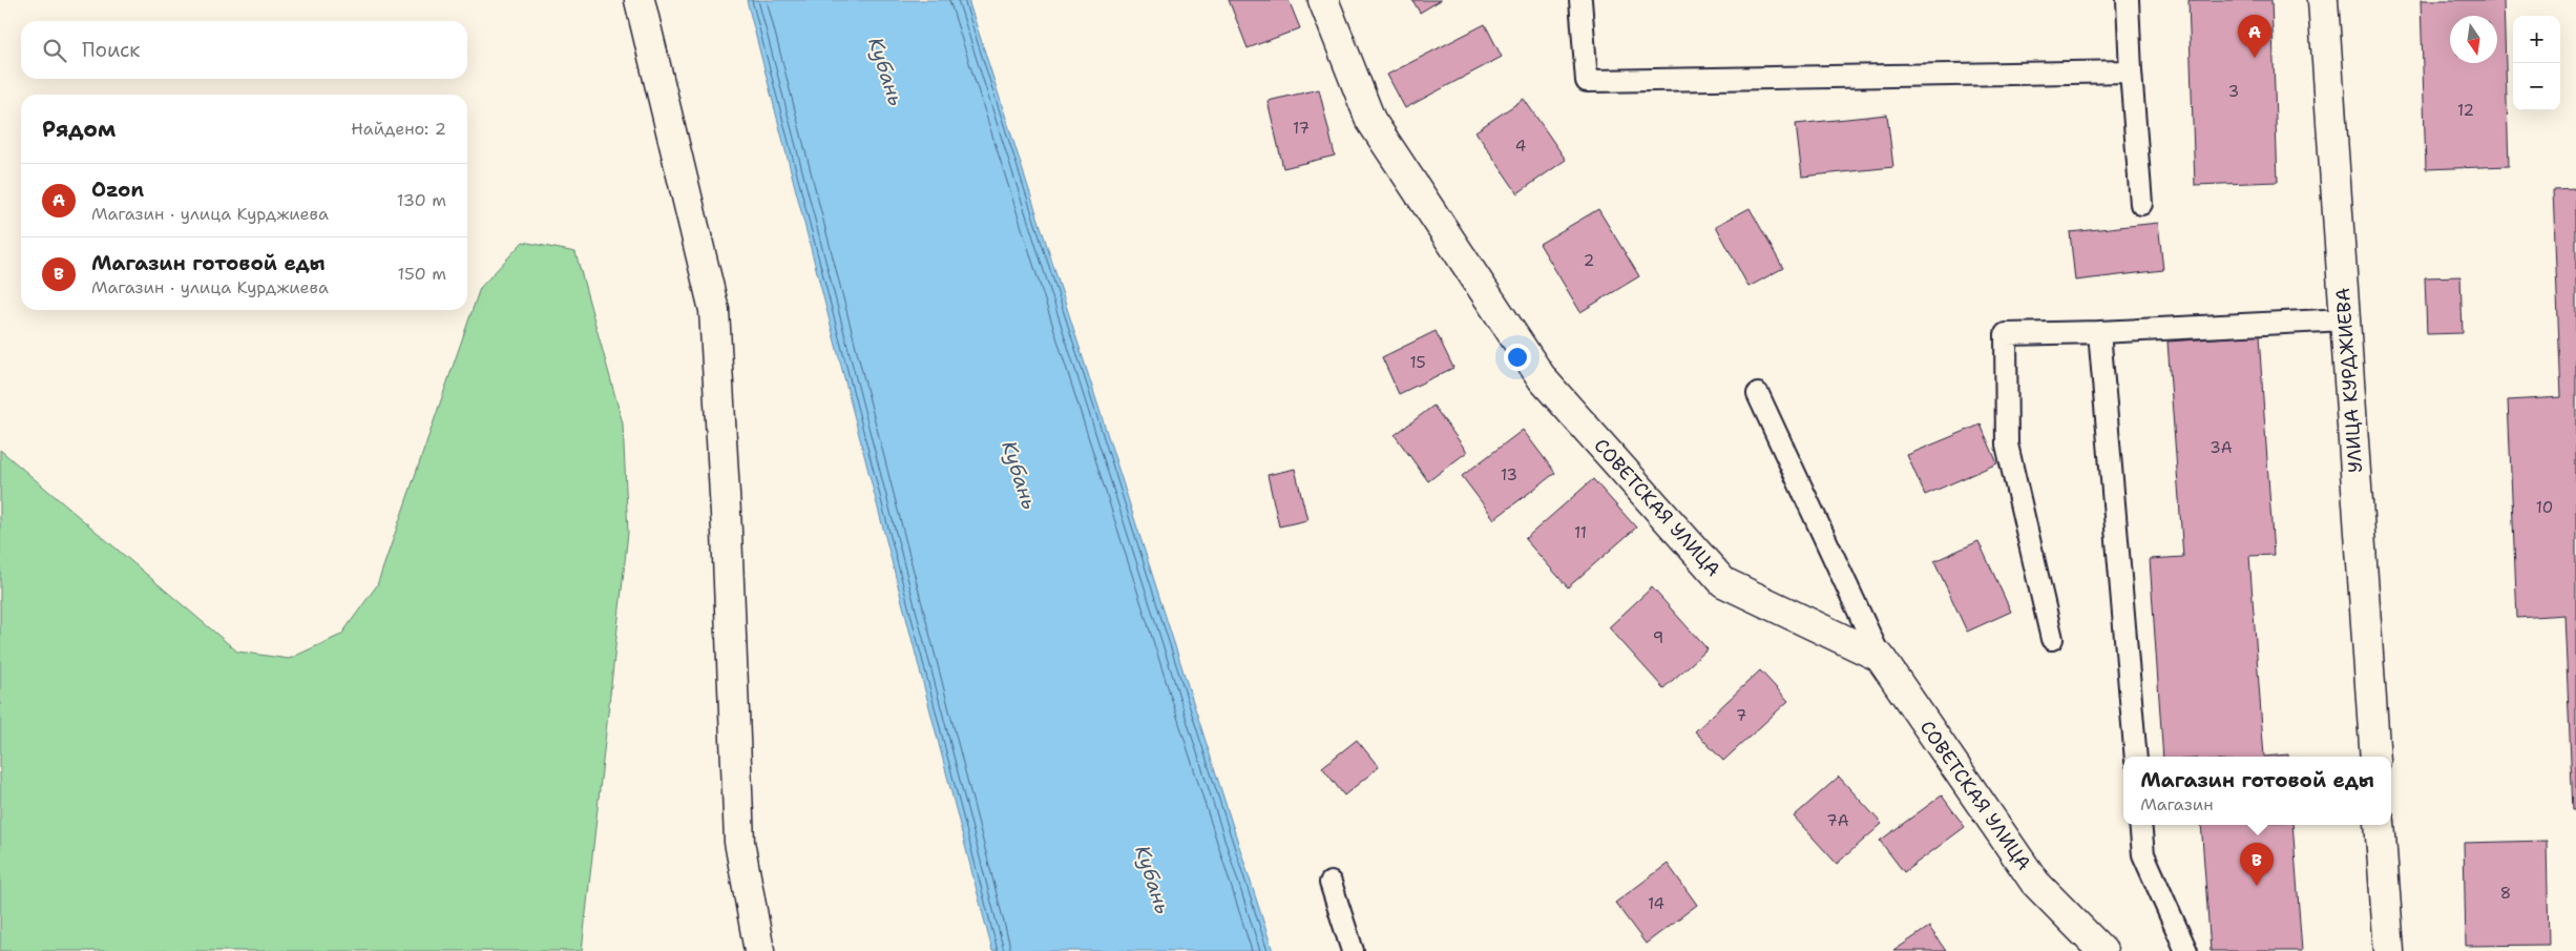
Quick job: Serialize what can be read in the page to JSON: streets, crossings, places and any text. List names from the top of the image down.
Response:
{
  "streets": {
    "street": ["УЛИЦА КУРДЖИЕВА", "СОВЕТСКАЯ УЛИЦА"]
  },
  "water": ["Кубань"],
  "house_numbers": [
    "3",
    "12",
    "17",
    "4",
    "2",
    "15",
    "3А",
    "13",
    "10",
    "11",
    "9",
    "7",
    "7А",
    "8",
    "14"
  ],
  "north": "bottom",
  "page": {
    "pins": ["A", "B"],
    "map_buttons": ["+", "−"],
    "search": "Поиск",
    "heading": ["Рядом", "Найдено: 2"],
    "list": [
      {
        "mark": "A",
        "name": "Ozon",
        "note": "Магазин · улица Курджиева",
        "value": "130 m"
      },
      {
        "mark": "B",
        "name": "Магазин готовой еды",
        "note": "Магазин · улица Курджиева",
        "value": "150 m"
      }
    ],
    "popup": ["Магазин готовой еды", "Магазин"]
  }
}
